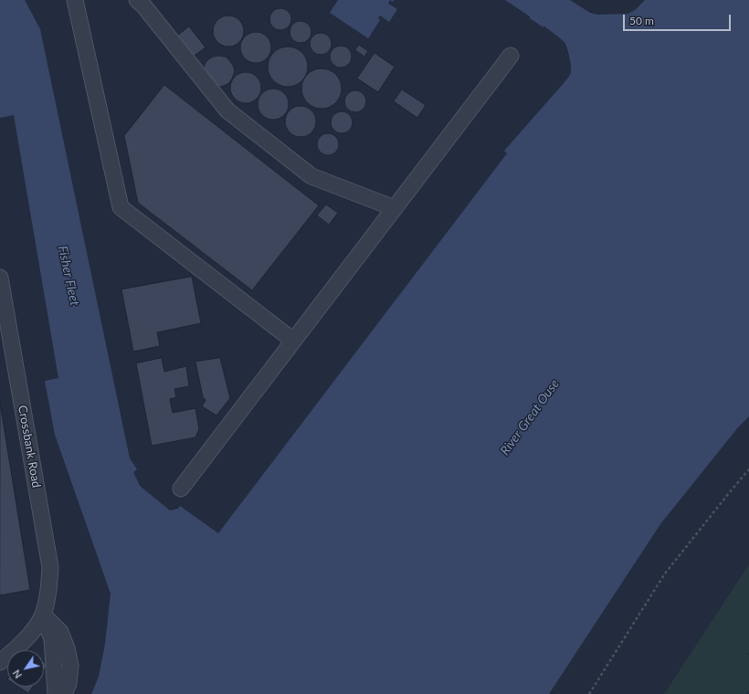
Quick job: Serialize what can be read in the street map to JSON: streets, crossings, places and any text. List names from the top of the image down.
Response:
{
  "streets": {
    "street": ["Crossbank Road"]
  },
  "water": ["Fisher Fleet", "River Great Ouse"],
  "scale_bar": "50 m",
  "north": "bottom left"
}
